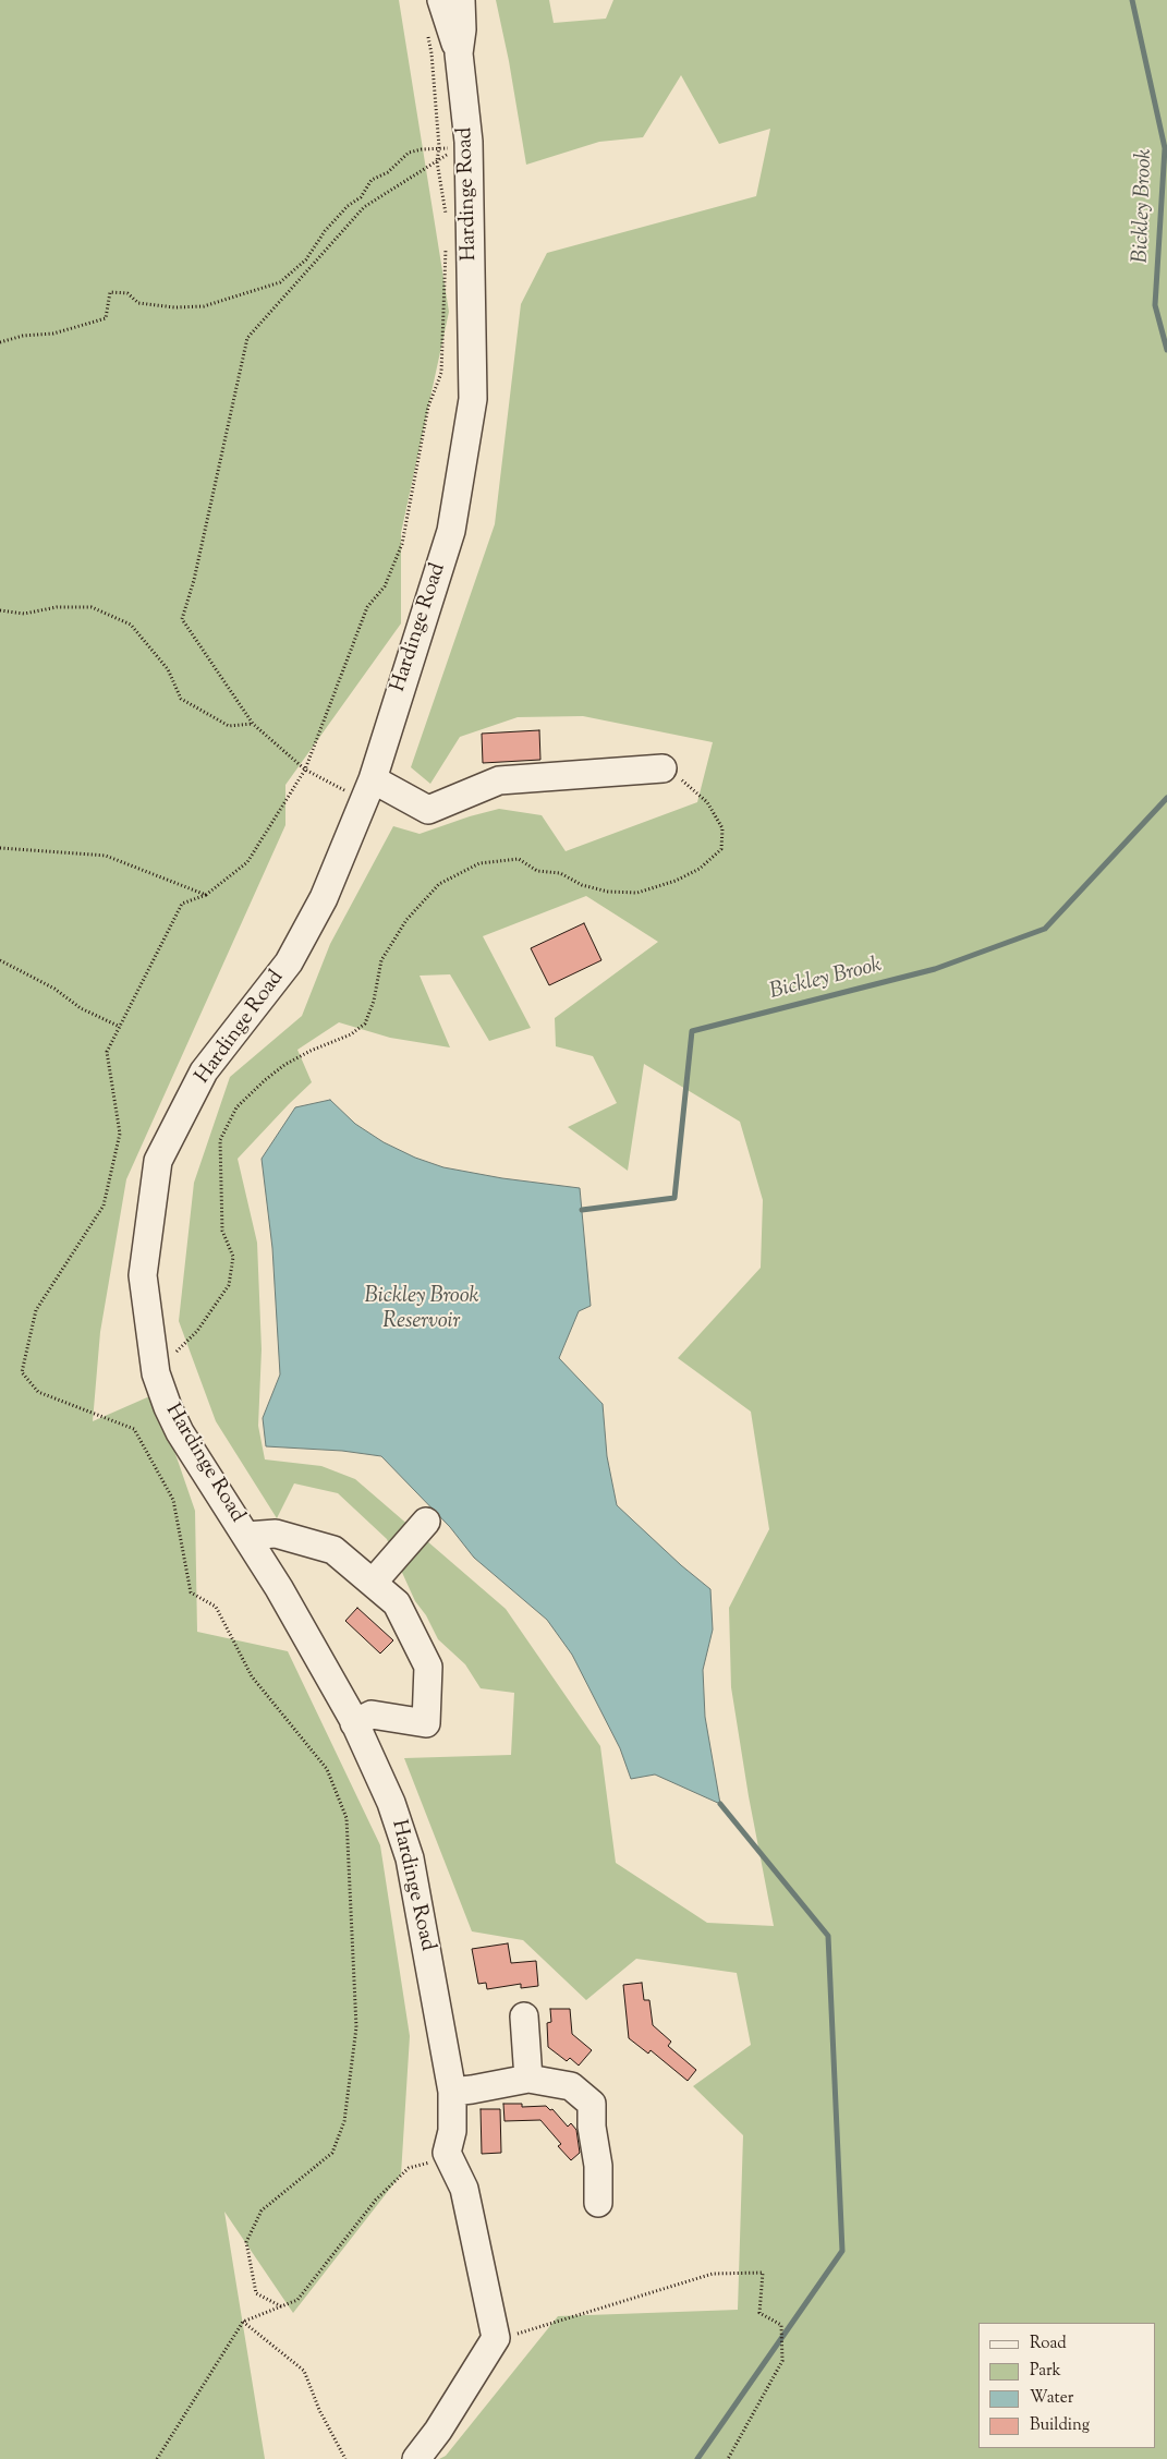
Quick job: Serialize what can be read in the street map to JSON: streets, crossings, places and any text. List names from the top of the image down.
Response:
{
  "streets": {
    "street": ["Hardinge Road"]
  },
  "water": ["Bickley Brook", "Bickley Brook Reservoir"],
  "legend": [
    "Road",
    "Park",
    "Water",
    "Building"
  ]
}
